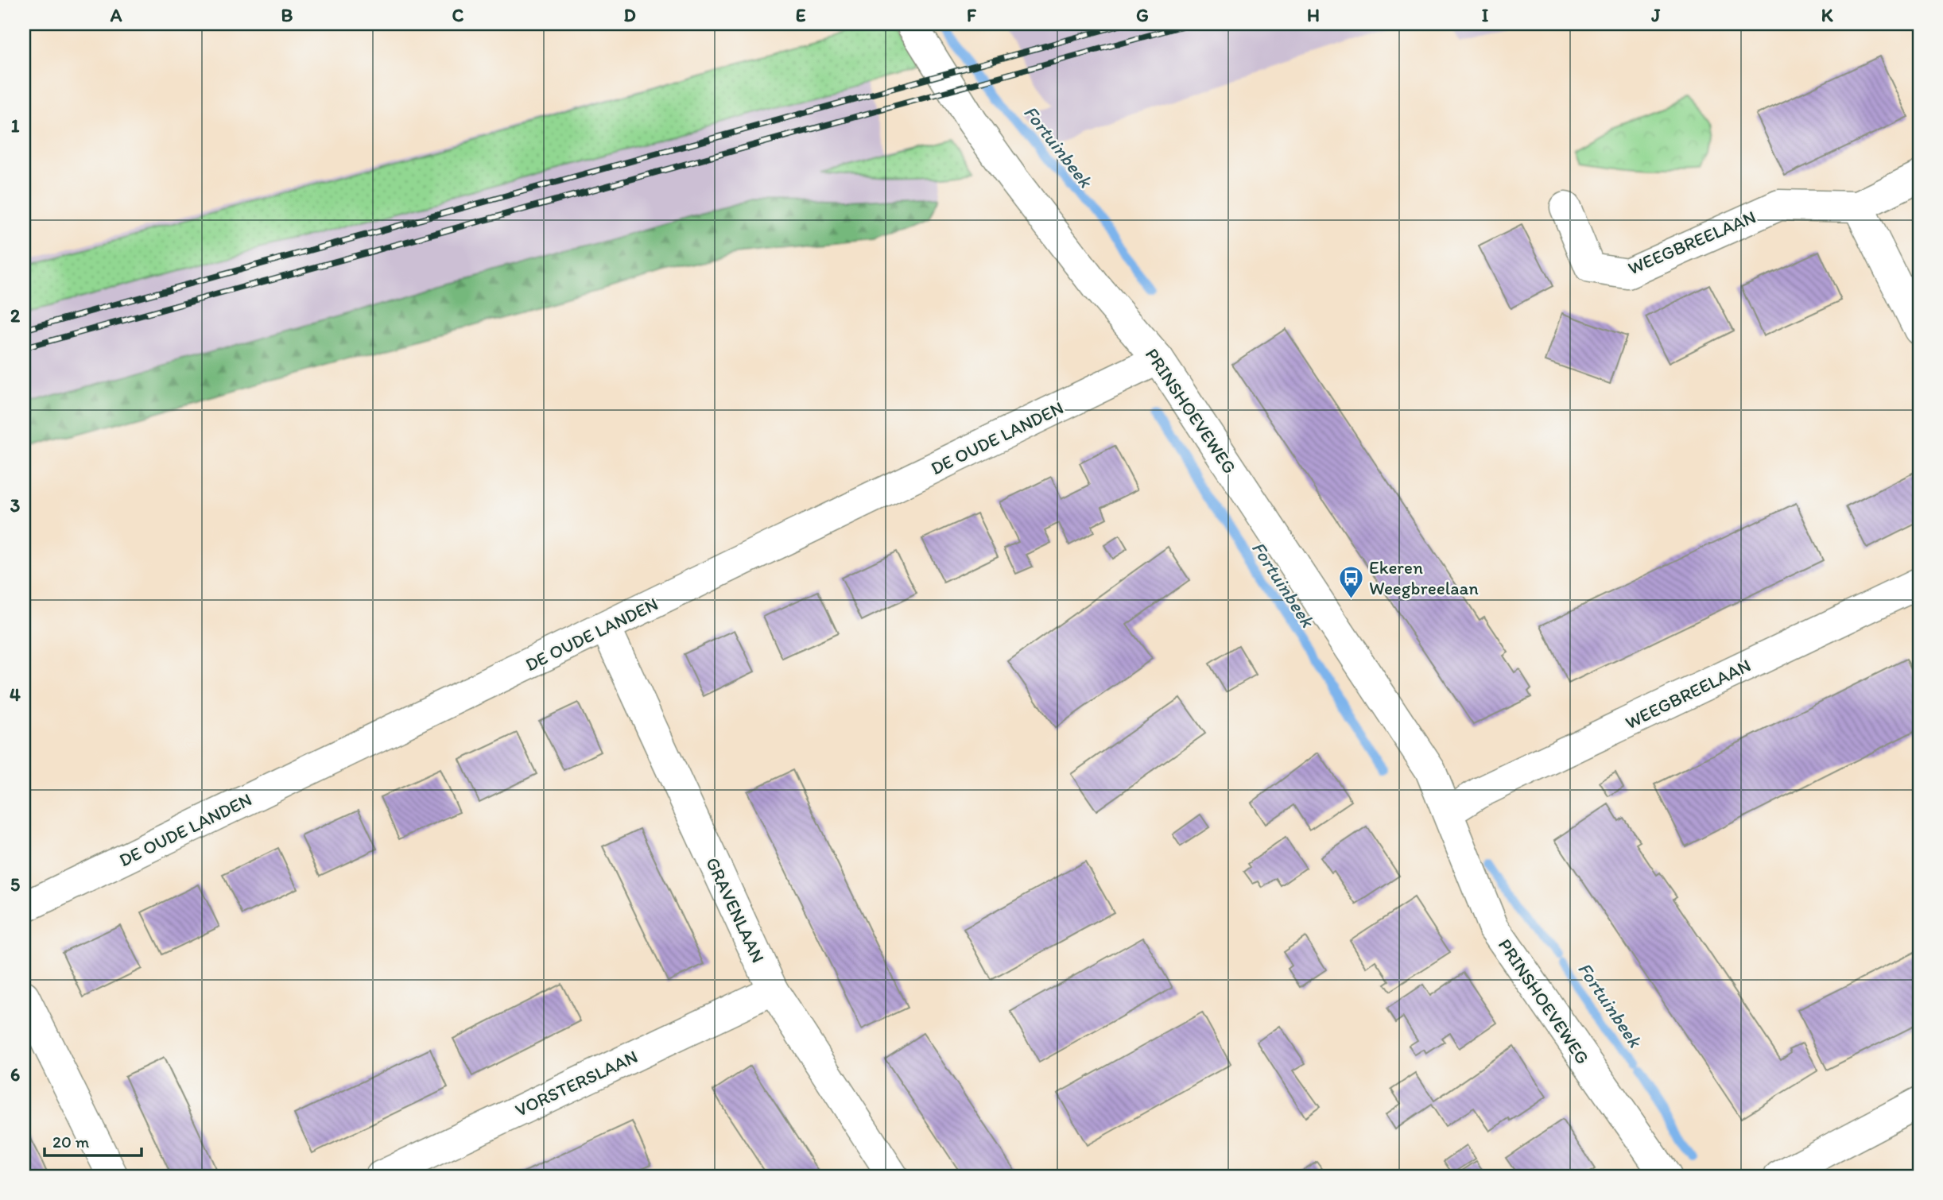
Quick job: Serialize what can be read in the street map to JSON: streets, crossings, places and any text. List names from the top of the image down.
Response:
{
  "streets": {
    "street": [
      "WEEGBREELAAN",
      "PRINSHOEVEWEG",
      "DE OUDE LANDEN",
      "GRAVENLAAN",
      "VORSTERSLAAN"
    ]
  },
  "crossings": [
    ["WEEGBREELAAN", "PRINSHOEVEWEG"],
    ["PRINSHOEVEWEG", "DE OUDE LANDEN"],
    ["DE OUDE LANDEN", "GRAVENLAAN"],
    ["GRAVENLAAN", "VORSTERSLAAN"]
  ],
  "water": ["Fortuinbeek"],
  "places": {
    "bus stop": ["Ekeren Weegbreelaan"]
  },
  "scale_bar": "20 m",
  "grid": {
    "columns": [
      "A",
      "B",
      "C",
      "D",
      "E",
      "F",
      "G",
      "H",
      "I",
      "J",
      "K"
    ],
    "rows": [
      "1",
      "2",
      "3",
      "4",
      "5",
      "6"
    ]
  }
}
